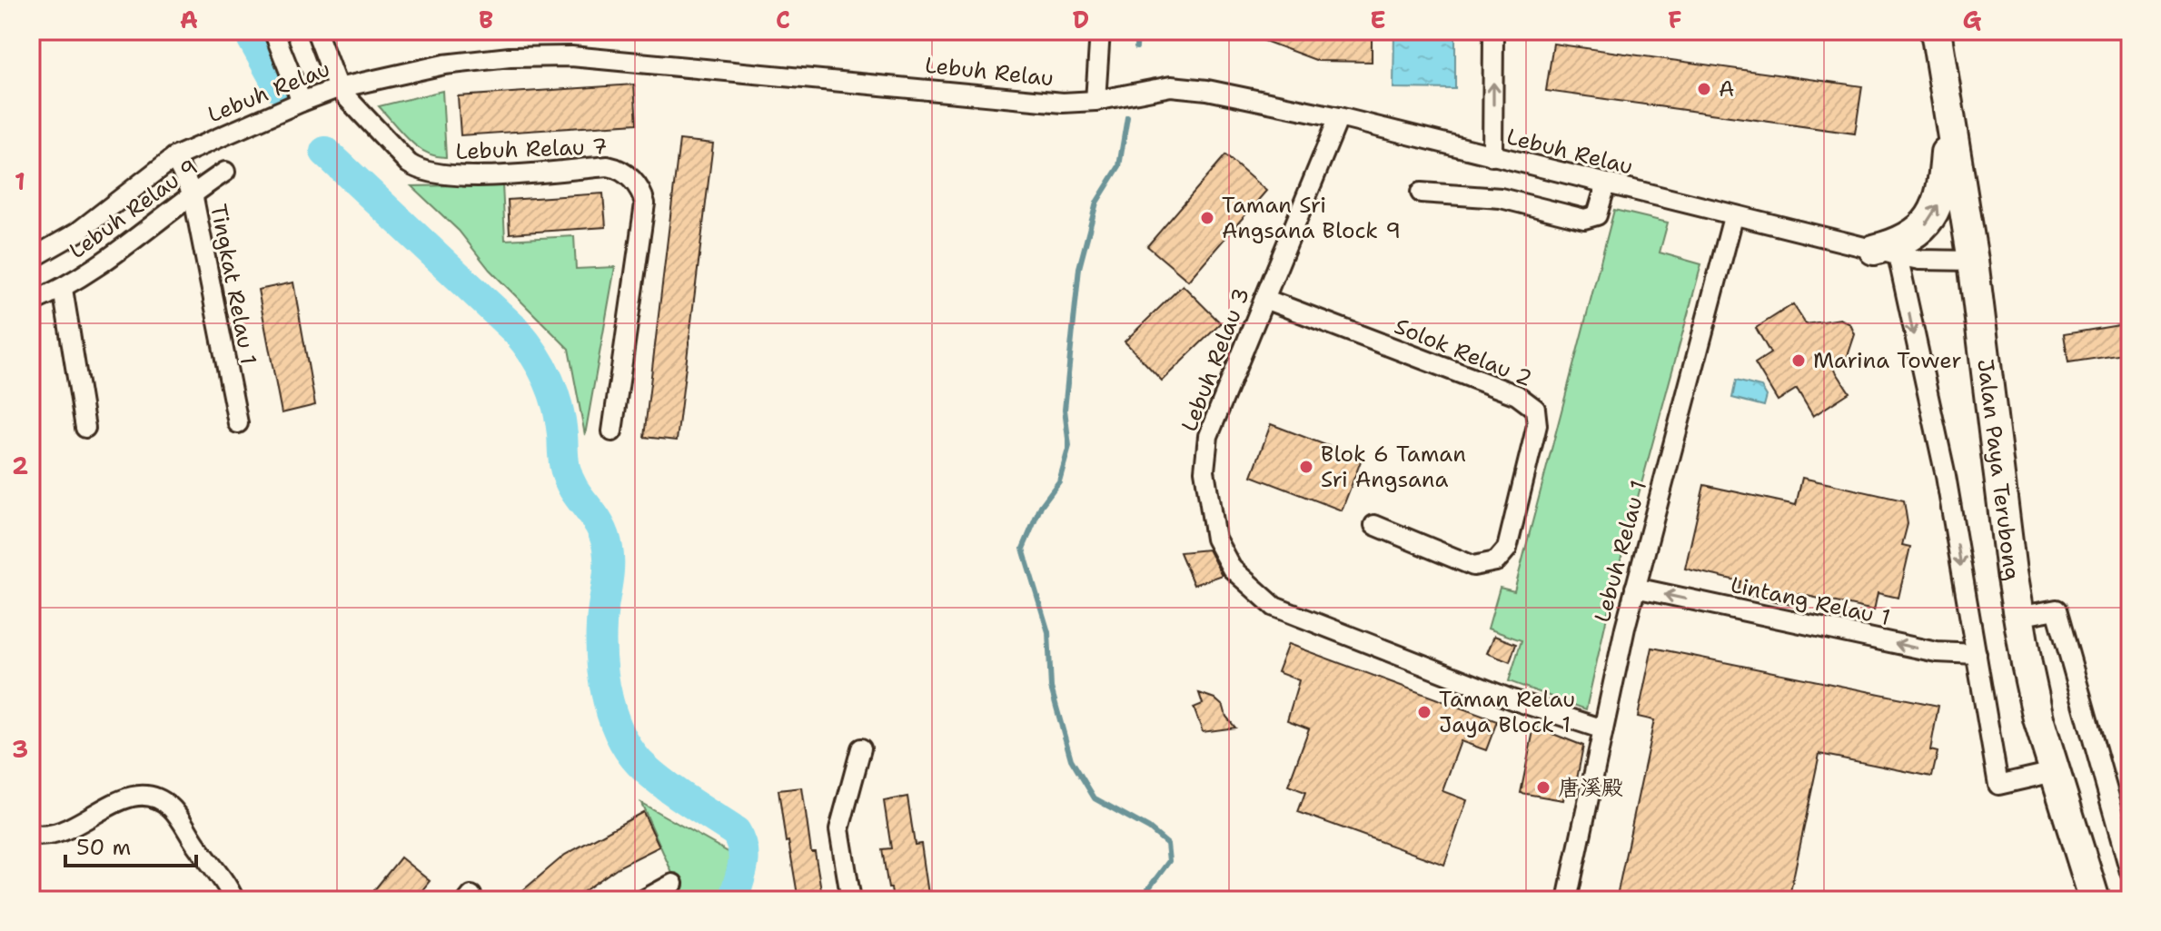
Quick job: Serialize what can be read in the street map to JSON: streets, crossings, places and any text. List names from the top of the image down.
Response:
{
  "streets": {
    "main road": ["Jalan Paya Terubong"],
    "street": [
      "Lebuh Relau",
      "Lebuh Relau 7",
      "Lebuh Relau 9",
      "Tingkat Relau 1",
      "Solok Relau 2",
      "Lebuh Relau 3",
      "Lebuh Relau 1",
      "Lintang Relau 1"
    ]
  },
  "crossings": [
    ["Lebuh Relau", "Lebuh Relau 7"],
    ["Lebuh Relau", "Tingkat Relau 1"],
    ["Lebuh Relau", "Lebuh Relau 3"],
    ["Lebuh Relau", "Jalan Paya Terubong"],
    ["Lebuh Relau", "Lebuh Relau 1"],
    ["Lebuh Relau 9", "Tingkat Relau 1"],
    ["Solok Relau 2", "Lebuh Relau 3"],
    ["Lebuh Relau 3", "Lebuh Relau 1"],
    ["Lebuh Relau 1", "Lintang Relau 1"]
  ],
  "one_way": ["Lintang Relau 1"],
  "places": [
    "A",
    "Taman Sri Angsana Block 9",
    "Marina Tower",
    "Blok 6 Taman Sri Angsana",
    "Taman Relau Jaya Block 1",
    "唐溪殿"
  ],
  "scale_bar": "50 m",
  "grid": {
    "columns": [
      "A",
      "B",
      "C",
      "D",
      "E",
      "F",
      "G"
    ],
    "rows": ["1", "2", "3"]
  }
}
